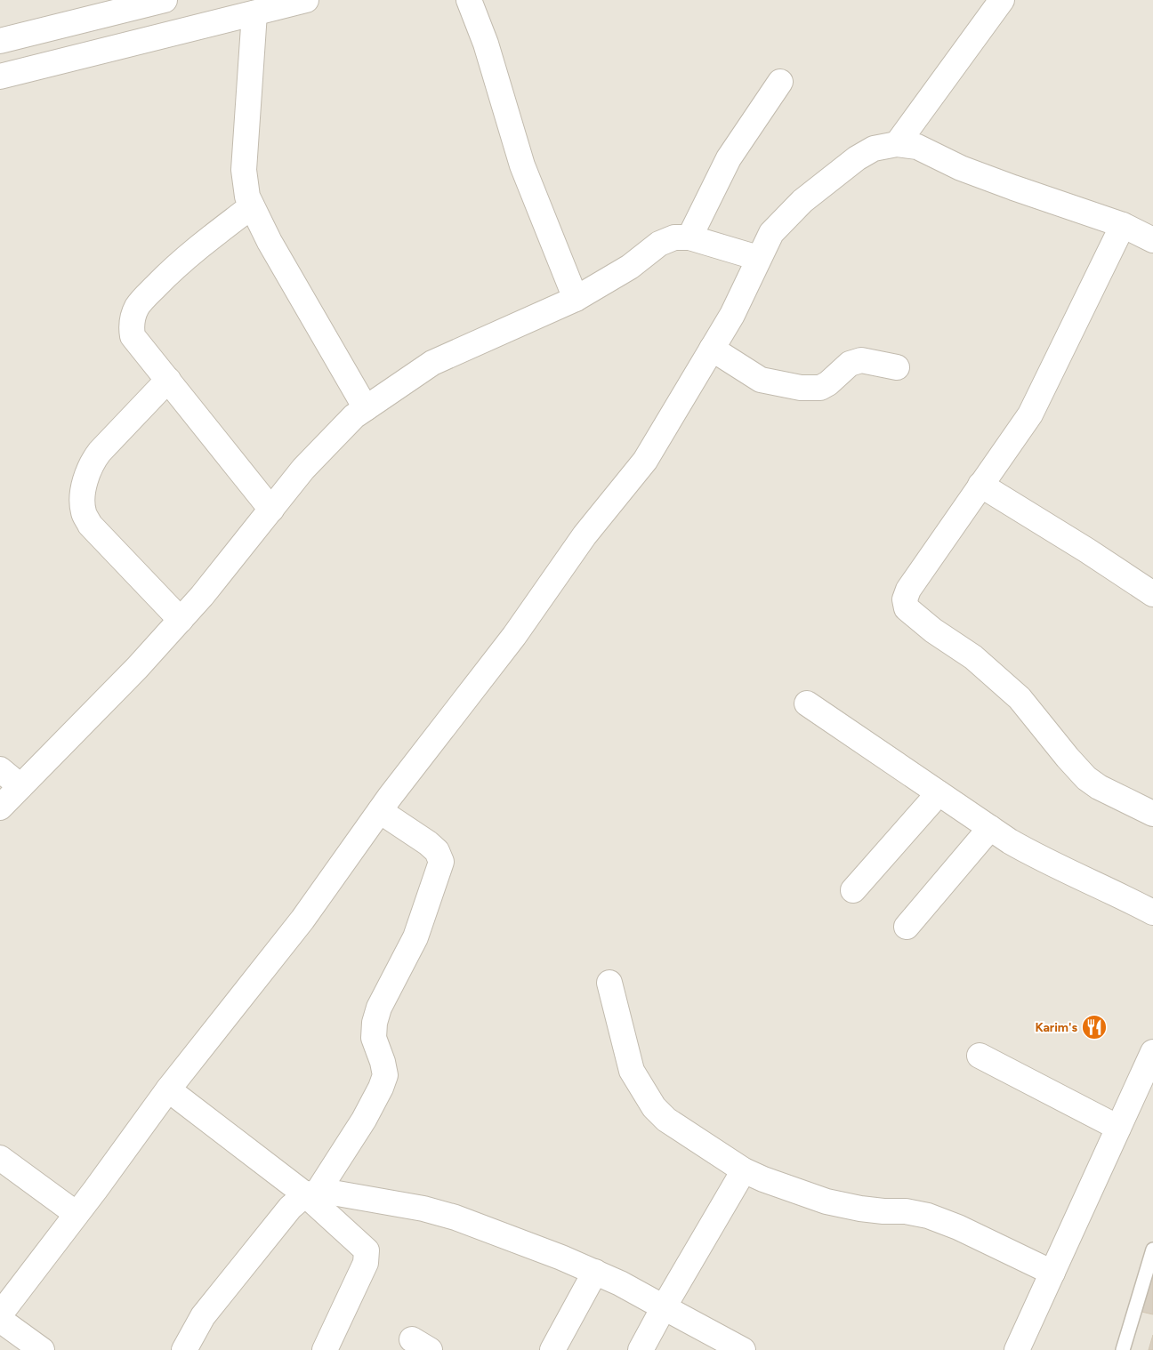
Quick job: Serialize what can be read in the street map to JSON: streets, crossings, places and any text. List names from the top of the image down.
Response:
{
  "places": {
    "restaurant": ["Karim's"]
  }
}
